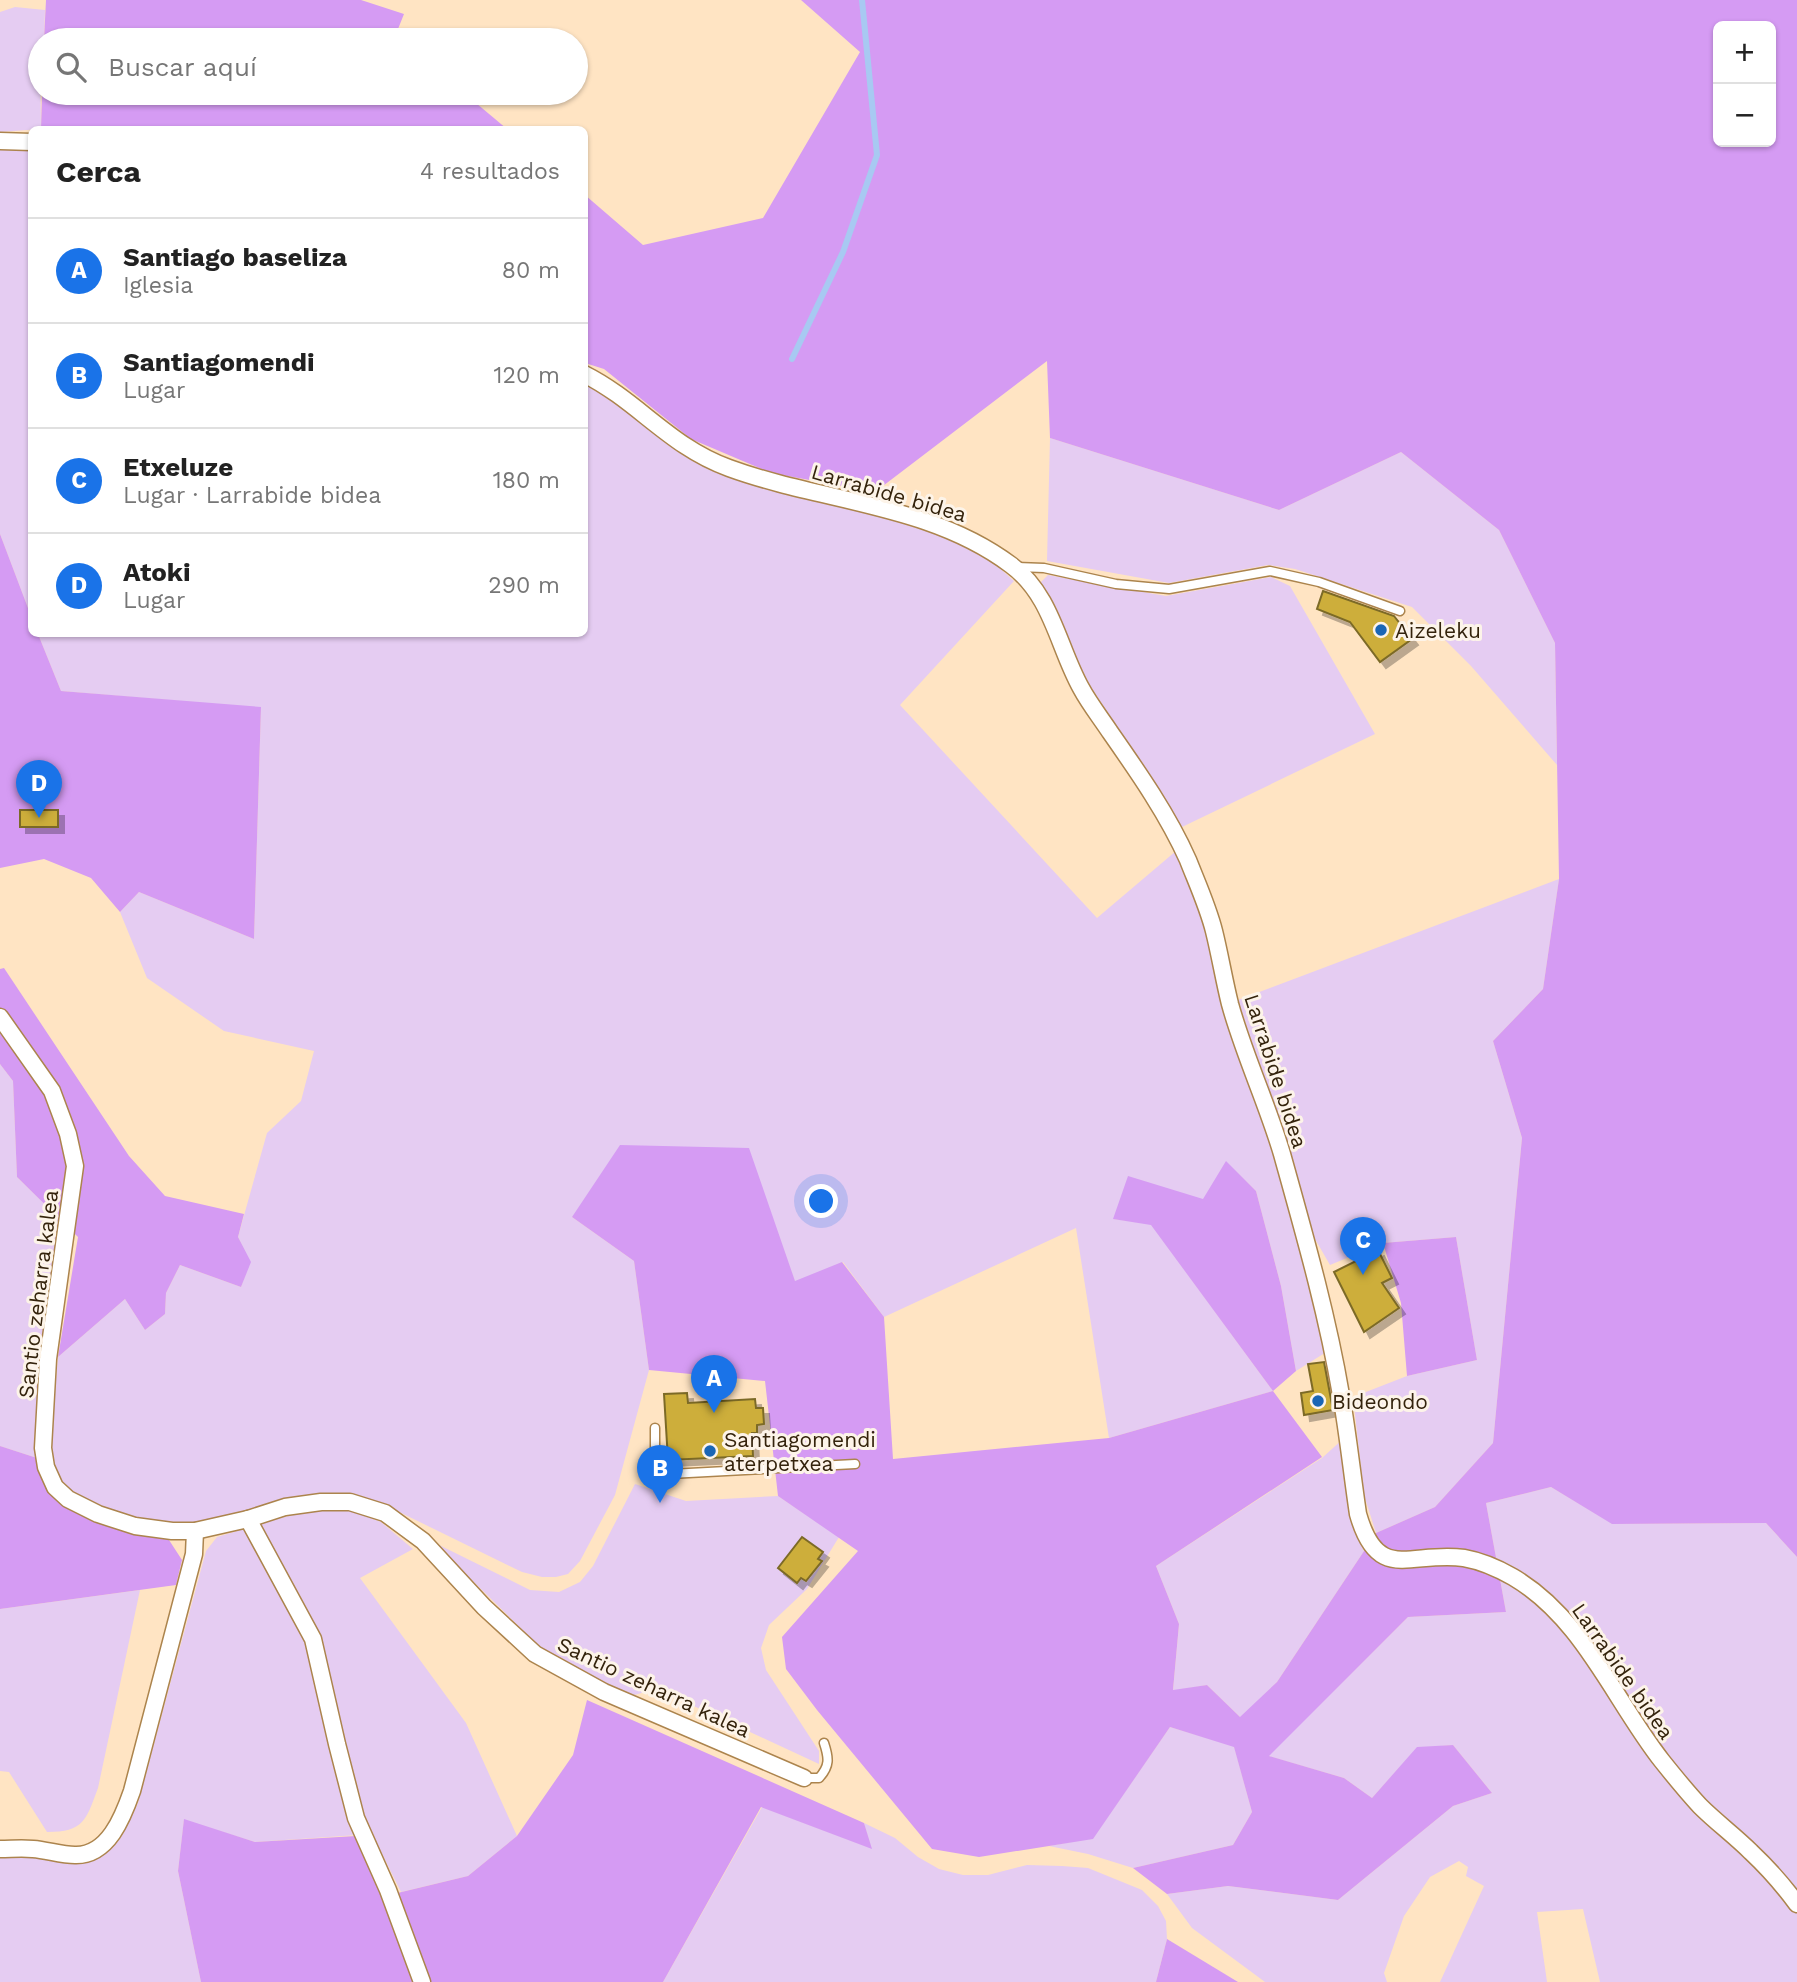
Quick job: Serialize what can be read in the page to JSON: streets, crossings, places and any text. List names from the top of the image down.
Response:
{
  "streets": {
    "street": ["Larrabide bidea", "Santio zeharra kalea"]
  },
  "places": ["Aizeleku", "Bideondo", "Santiagomendi aterpetxea"],
  "page": {
    "map_buttons": ["+", "−"],
    "search": "Buscar aquí",
    "heading": ["Cerca", "4 resultados"],
    "list": [
      {
        "mark": "A",
        "name": "Santiago baseliza",
        "note": "Iglesia",
        "value": "80 m"
      },
      {
        "mark": "B",
        "name": "Santiagomendi",
        "note": "Lugar",
        "value": "120 m"
      },
      {
        "mark": "C",
        "name": "Etxeluze",
        "note": "Lugar · Larrabide bidea",
        "value": "180 m"
      },
      {
        "mark": "D",
        "name": "Atoki",
        "note": "Lugar",
        "value": "290 m"
      }
    ],
    "pins": [
      "D",
      "C",
      "A",
      "B"
    ]
  }
}
